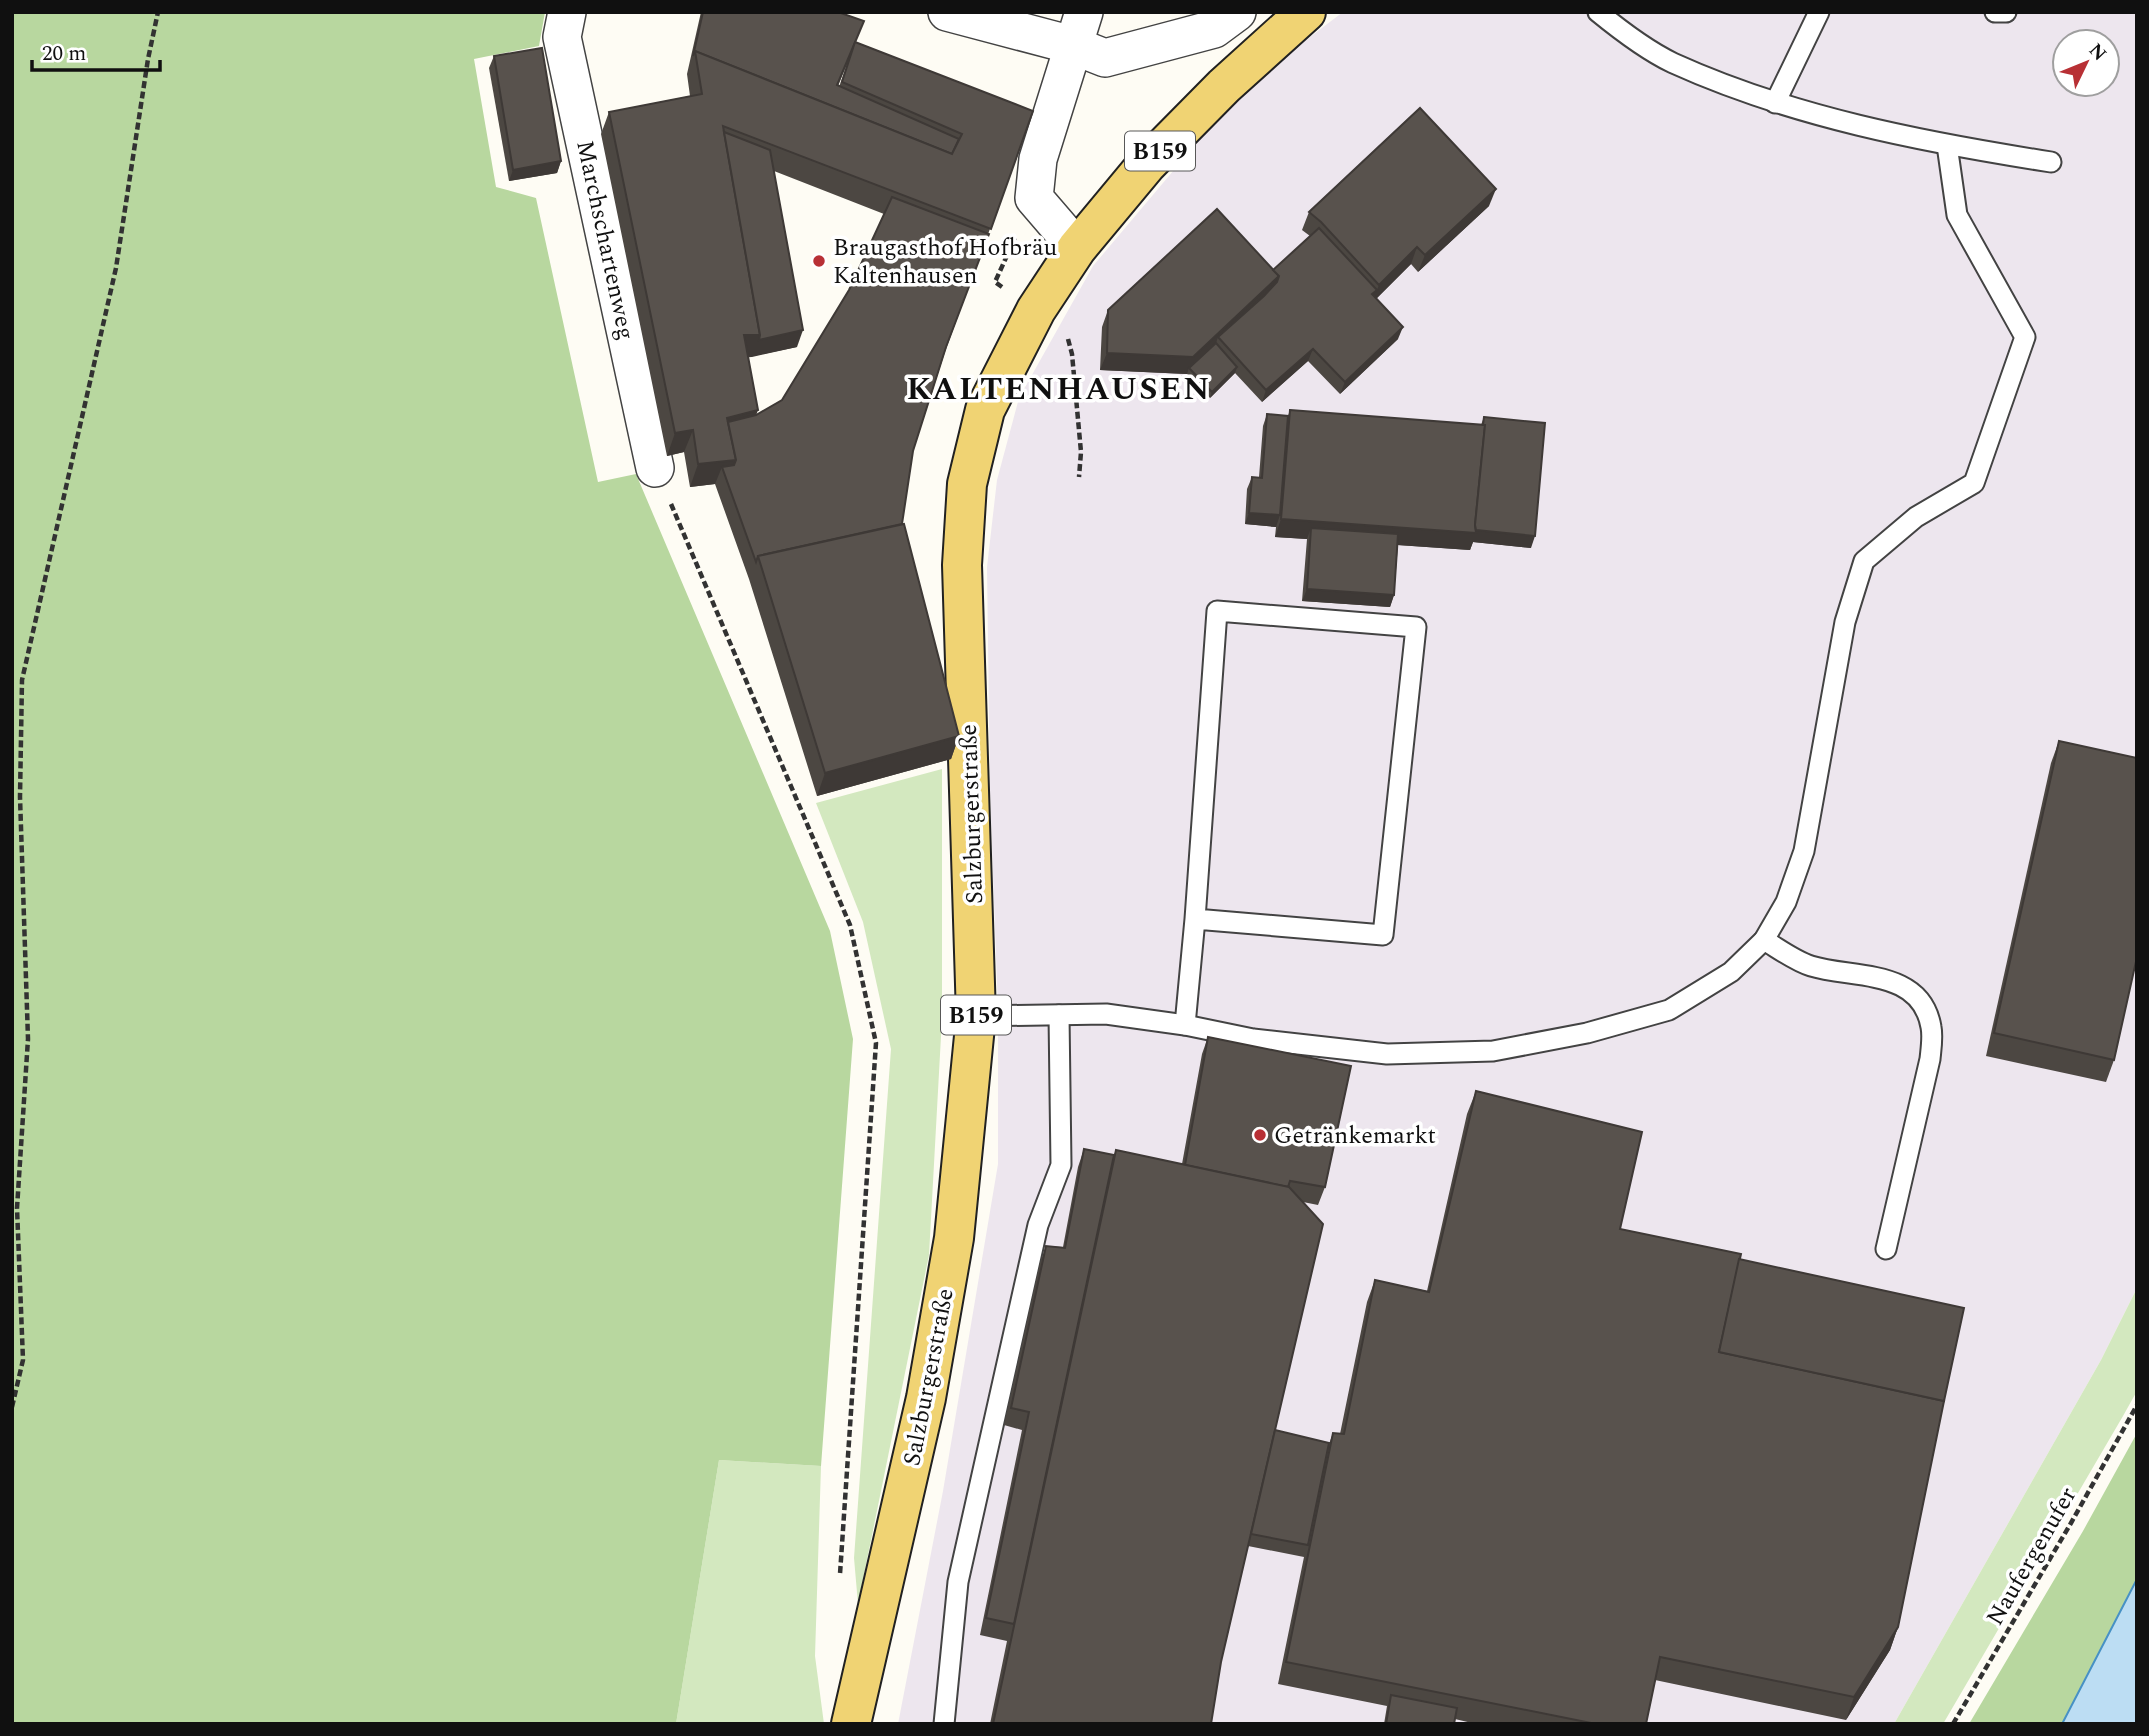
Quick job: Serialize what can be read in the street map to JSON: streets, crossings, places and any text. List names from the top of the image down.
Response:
{
  "streets": {
    "main road": ["B159", "Salzburgerstraße"],
    "street": ["Marchschartenweg"],
    "path": ["Naufergenufer"]
  },
  "districts": ["KALTENHAUSEN"],
  "places": ["Braugasthof Hofbräu Kaltenhausen", "Getränkemarkt"],
  "scale_bar": "20 m",
  "north": "top right"
}
